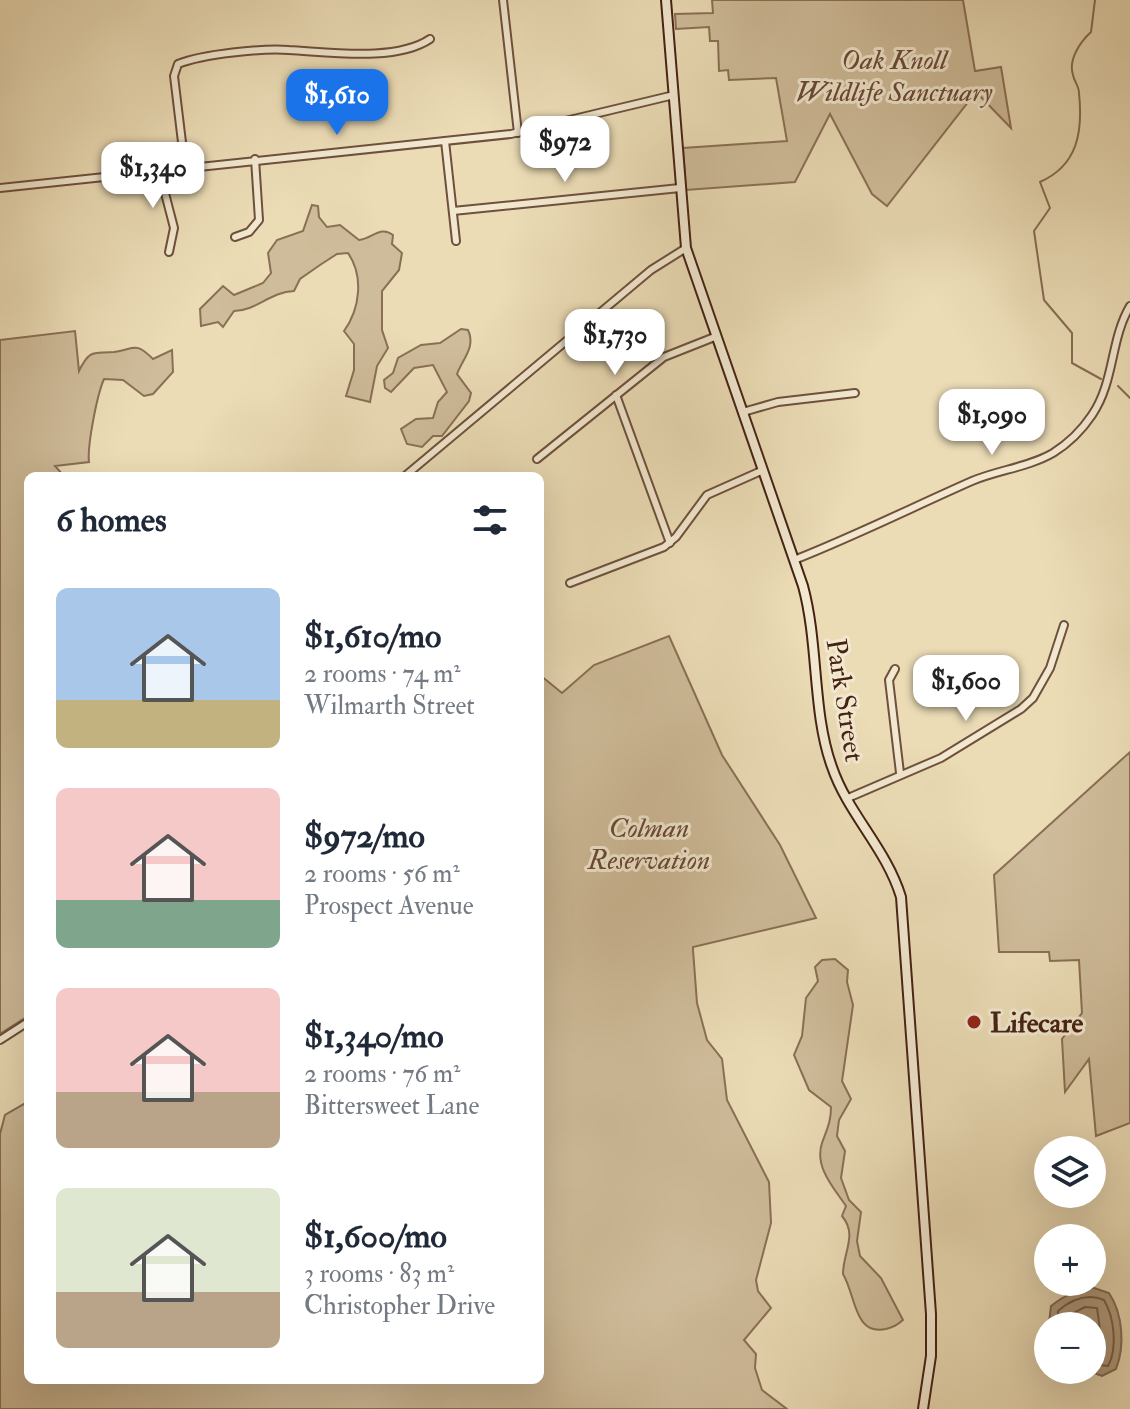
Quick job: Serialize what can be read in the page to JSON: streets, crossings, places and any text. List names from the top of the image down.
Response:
{
  "streets": {
    "main road": ["Park Street"]
  },
  "parks": ["Oak Knoll Wildlife Sanctuary", "Colman Reservation"],
  "places": ["Lifecare"],
  "page": {
    "price": [
      "$1,610",
      "$972",
      "$1,340",
      "$1,730",
      "$1,090",
      "$1,600"
    ],
    "heading": "6 homes",
    "list": [
      {
        "name": "$1,610/mo",
        "note": "2 rooms · 74 m² · Wilmarth Street"
      },
      {
        "name": "$972/mo",
        "note": "2 rooms · 56 m² · Prospect Avenue"
      },
      {
        "name": "$1,340/mo",
        "note": "2 rooms · 76 m² · Bittersweet Lane"
      },
      {
        "name": "$1,600/mo",
        "note": "3 rooms · 83 m² · Christopher Drive"
      }
    ],
    "map_buttons": ["+", "−"]
  }
}
